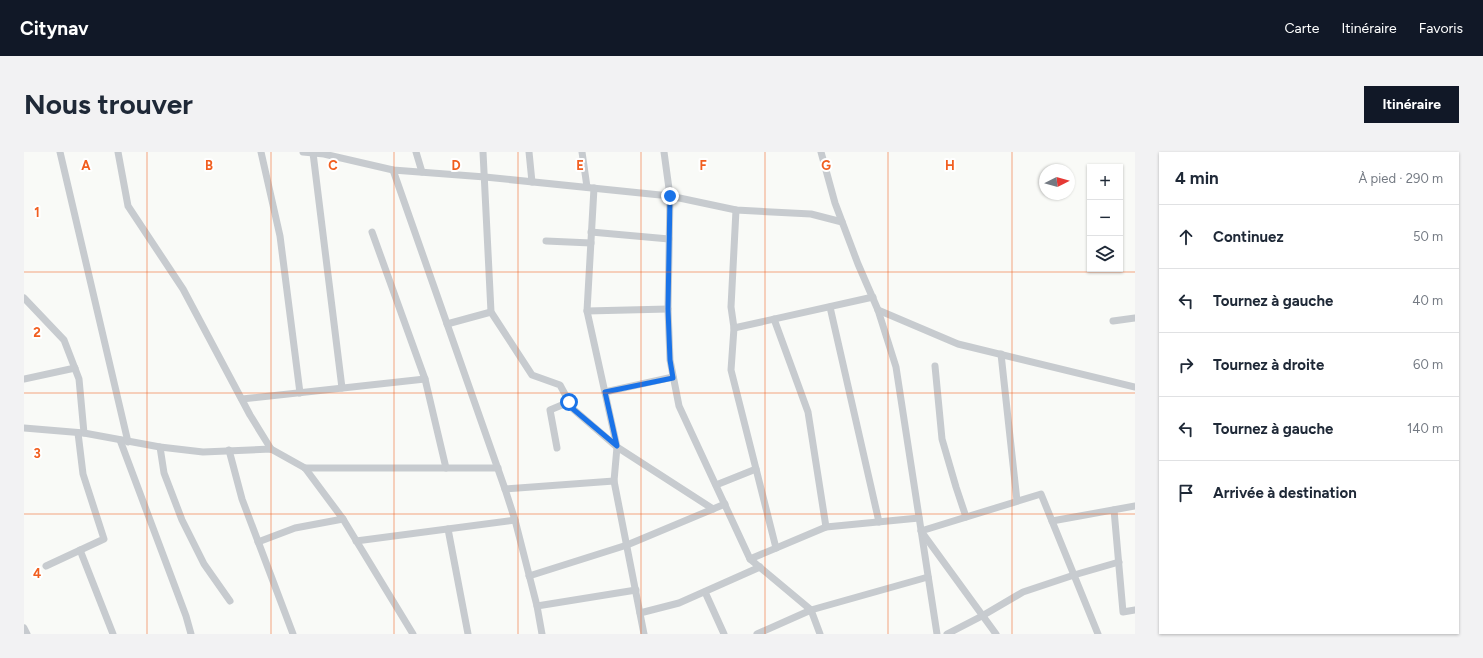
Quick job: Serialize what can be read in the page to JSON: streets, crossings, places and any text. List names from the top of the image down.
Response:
{
  "north": "right",
  "page": {
    "header": "Citynav",
    "nav": ["Carte", "Itinéraire", "Favoris"],
    "buttons": "Itinéraire",
    "title": "Nous trouver",
    "heading": ["4 min", "À pied · 290 m"],
    "map_buttons": ["+", "−"],
    "list": [
      ["Continuez", "50 m"],
      ["Tournez à gauche", "40 m"],
      ["Tournez à droite", "60 m"],
      ["Tournez à gauche", "140 m"],
      "Arrivée à destination"
    ]
  },
  "grid": {
    "columns": [
      "A",
      "B",
      "C",
      "D",
      "E",
      "F",
      "G",
      "H"
    ],
    "rows": [
      "1",
      "2",
      "3",
      "4"
    ]
  }
}
